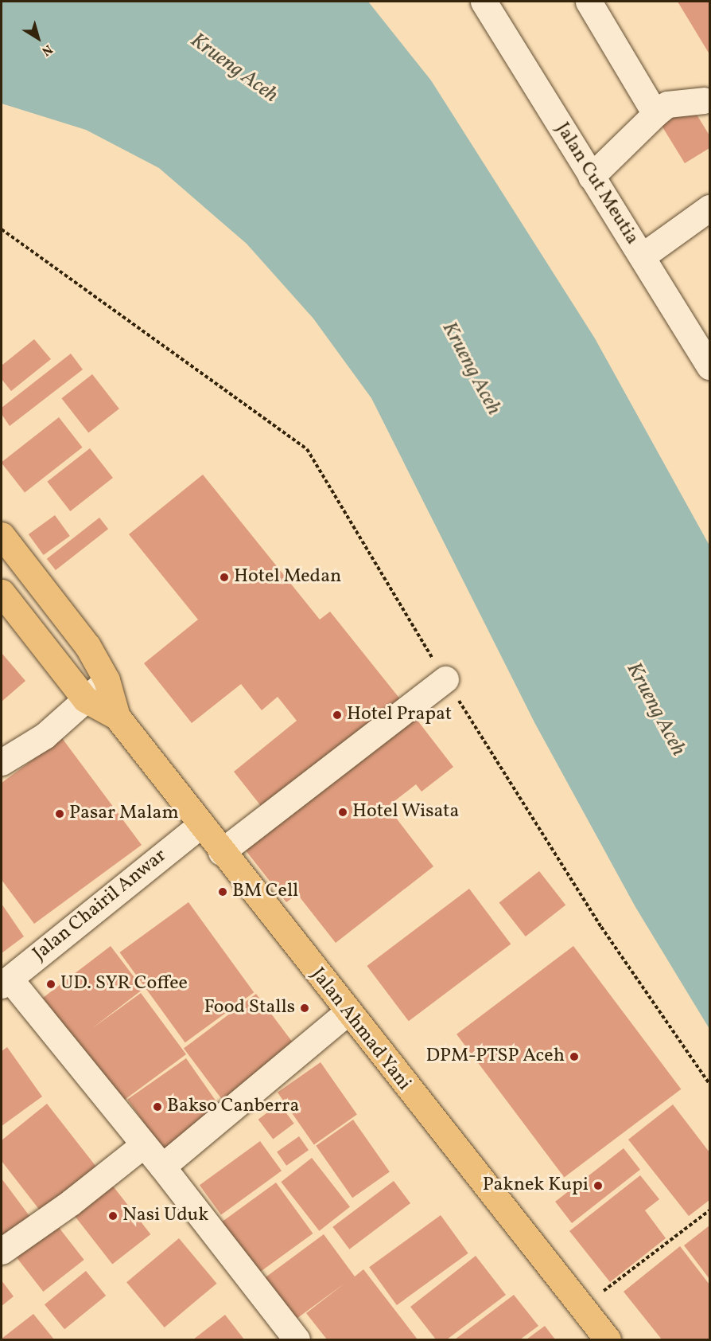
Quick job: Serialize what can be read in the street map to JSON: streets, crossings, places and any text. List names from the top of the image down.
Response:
{
  "streets": {
    "main road": ["Jalan Ahmad Yani"],
    "street": ["Jalan Cut Meutia", "Jalan Chairil Anwar"]
  },
  "crossings": [
    ["Jalan Chairil Anwar", "Jalan Ahmad Yani"]
  ],
  "water": ["Krueng Aceh"],
  "places": [
    "Hotel Medan",
    "Hotel Prapat",
    "Hotel Wisata",
    "Pasar Malam",
    "BM Cell",
    "UD. SYR Coffee",
    "Food Stalls",
    "DPM-PTSP Aceh",
    "Bakso Canberra",
    "Paknek Kupi",
    "Nasi Uduk"
  ],
  "north": "bottom right"
}
